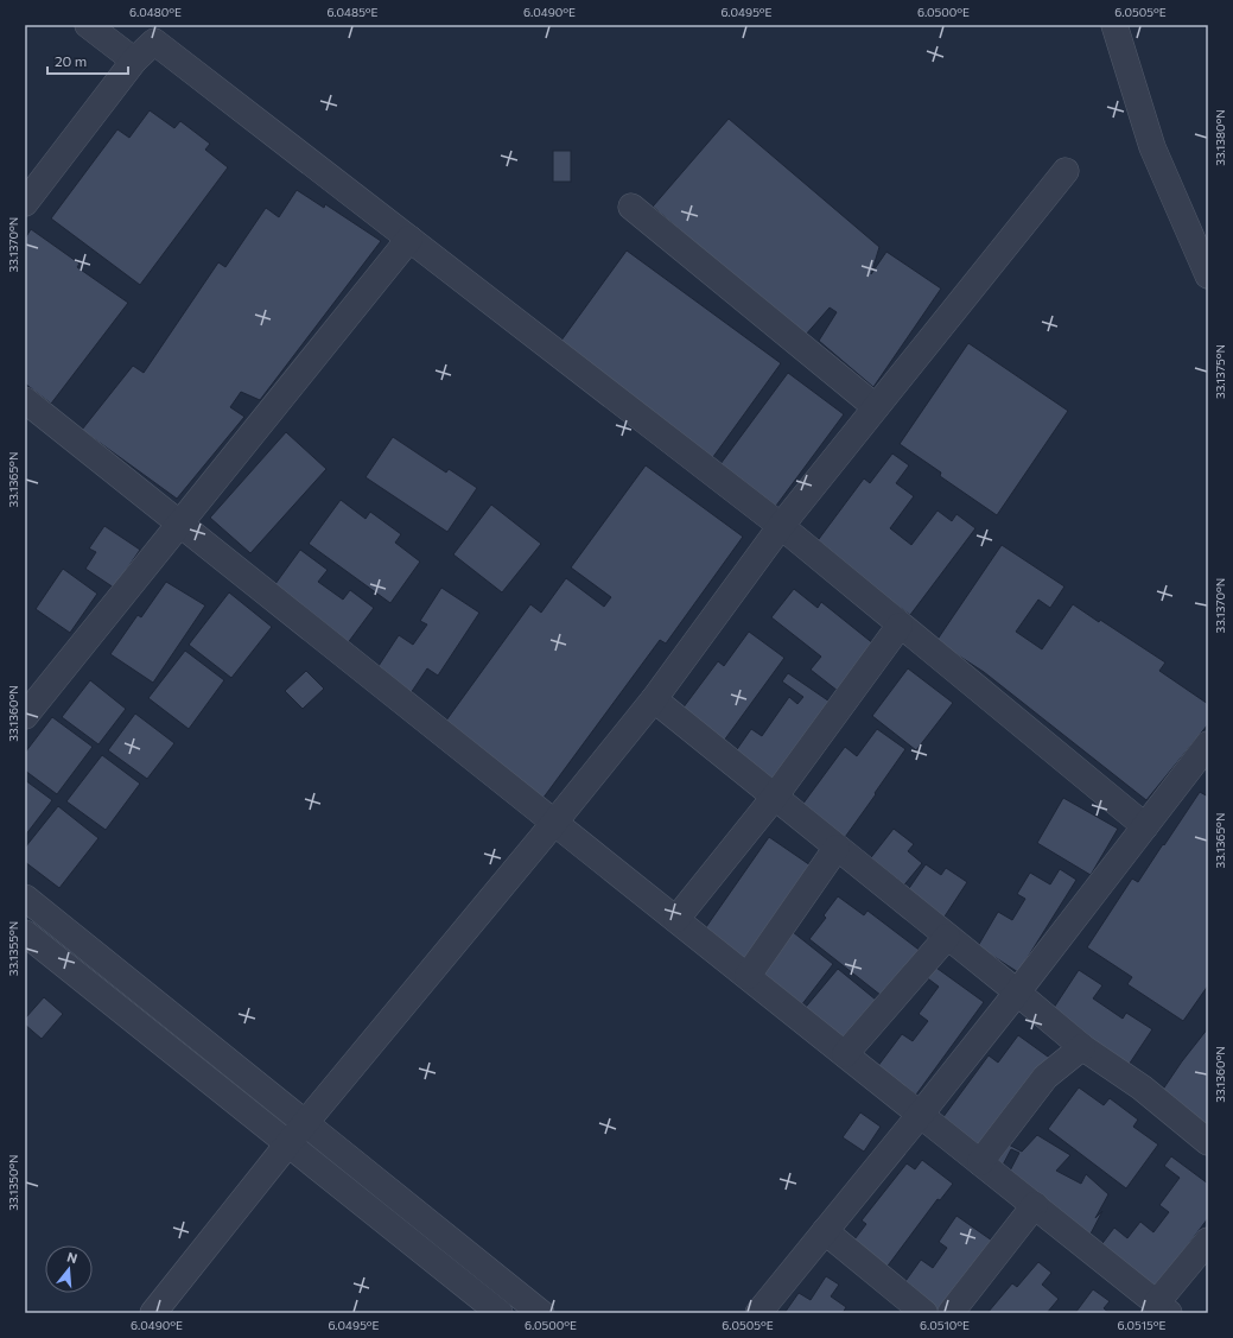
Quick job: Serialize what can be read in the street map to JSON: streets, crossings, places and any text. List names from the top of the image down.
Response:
{
  "scale_bar": "20 m",
  "north": "top",
  "coordinates": [
    "6.0480°E",
    "6.0485°E",
    "6.0490°E",
    "6.0495°E",
    "6.0500°E",
    "6.0505°E",
    "33.1380°N",
    "33.1370°N",
    "33.1375°N",
    "33.1365°N",
    "33.1360°N",
    "33.1355°N",
    "33.1350°N",
    "6.0510°E",
    "6.0515°E"
  ]
}
